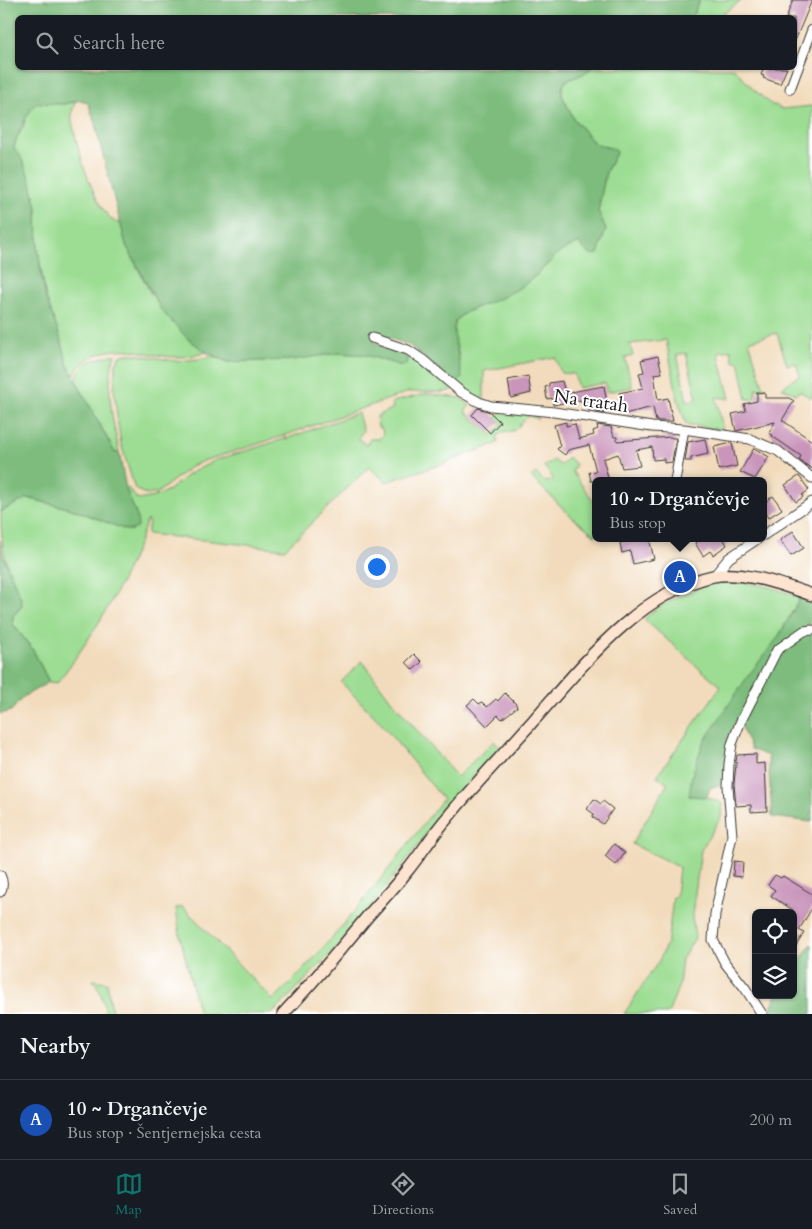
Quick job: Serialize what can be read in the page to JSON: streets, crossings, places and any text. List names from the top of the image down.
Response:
{
  "streets": {
    "street": ["Na tratah"]
  },
  "page": {
    "search": "Search here",
    "popup": ["10 ~ Drgančevje", "Bus stop"],
    "pins": "A",
    "heading": "Nearby",
    "list": [
      {
        "mark": "A",
        "name": "10 ~ Drgančevje",
        "note": "Bus stop · Šentjernejska cesta",
        "value": "200 m"
      }
    ],
    "nav": ["Map", "Directions", "Saved"]
  }
}
